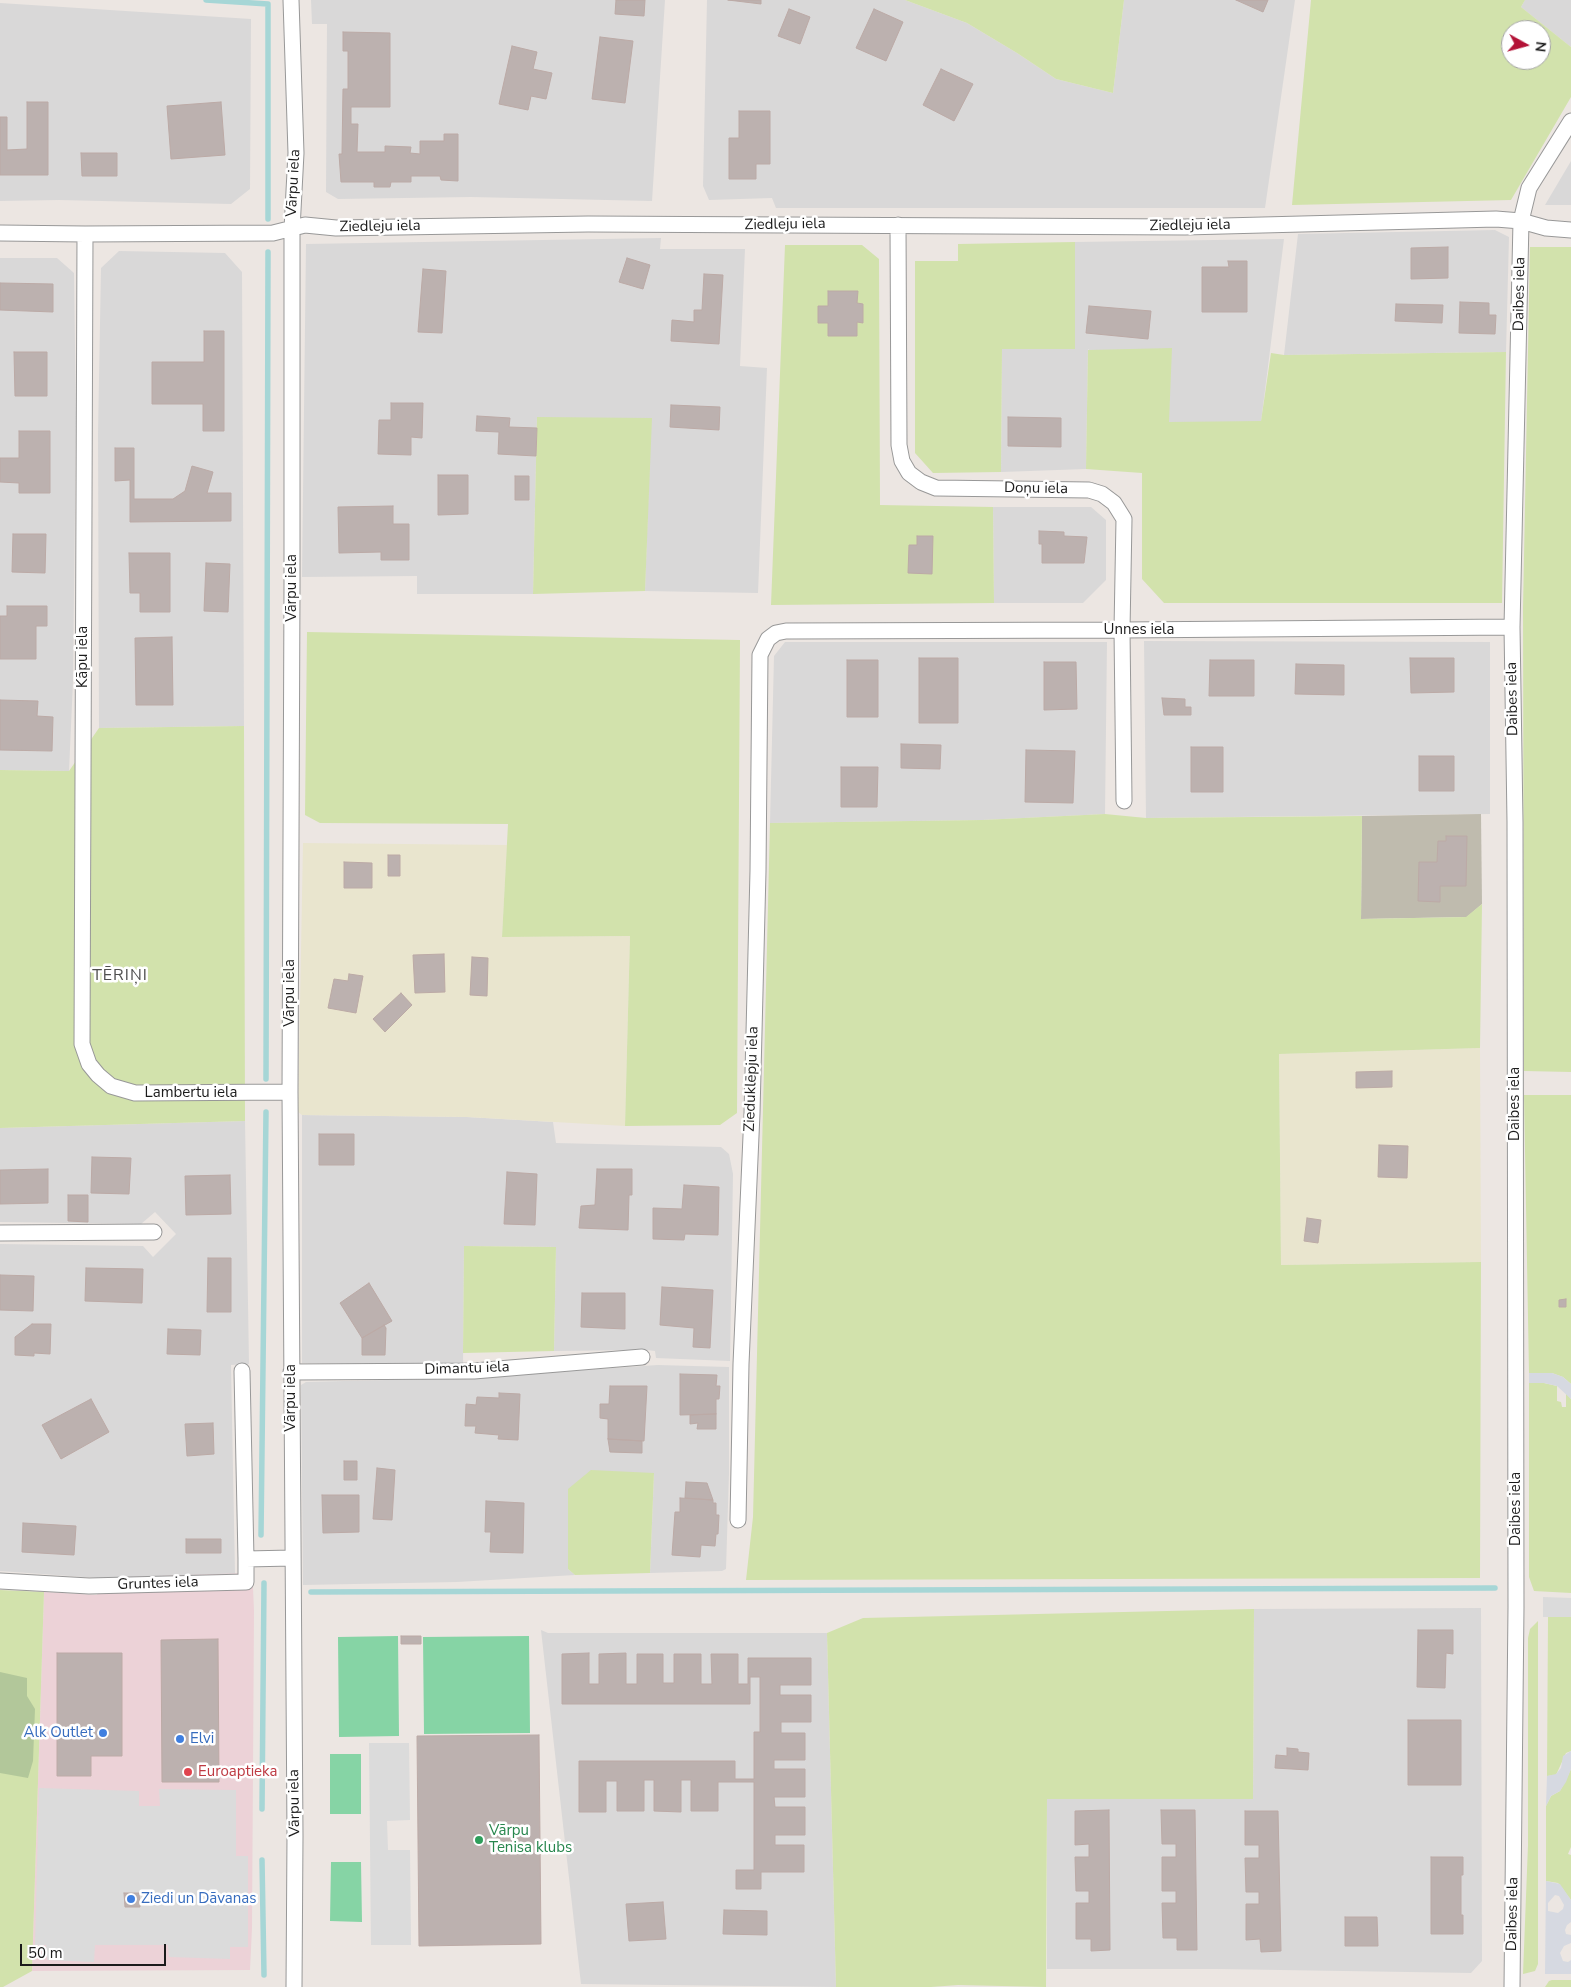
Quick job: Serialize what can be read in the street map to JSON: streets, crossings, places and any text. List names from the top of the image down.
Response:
{
  "streets": {
    "street": [
      "Vārpu iela",
      "Ziedleju iela",
      "Daibes iela",
      "Doņu iela",
      "Unnes iela",
      "Kāpu iela",
      "Zieduklēpju iela",
      "Lambertu iela",
      "Dimantu iela",
      "Gruntes iela"
    ]
  },
  "crossings": [
    ["Vārpu iela", "Ziedleju iela"],
    ["Vārpu iela", "Lambertu iela"],
    ["Vārpu iela", "Dimantu iela"],
    ["Ziedleju iela", "Daibes iela"],
    ["Ziedleju iela", "Doņu iela"],
    ["Ziedleju iela", "Kāpu iela"],
    ["Daibes iela", "Unnes iela"],
    ["Doņu iela", "Unnes iela"],
    ["Unnes iela", "Zieduklēpju iela"],
    ["Kāpu iela", "Lambertu iela"]
  ],
  "districts": ["TĒRIŅI"],
  "places": [
    "Alk Outlet",
    "Elvi",
    "Euroaptieka",
    "Vārpu Tenisa klubs",
    "Ziedi un Dāvanas"
  ],
  "scale_bar": "50 m",
  "north": "right"
}
